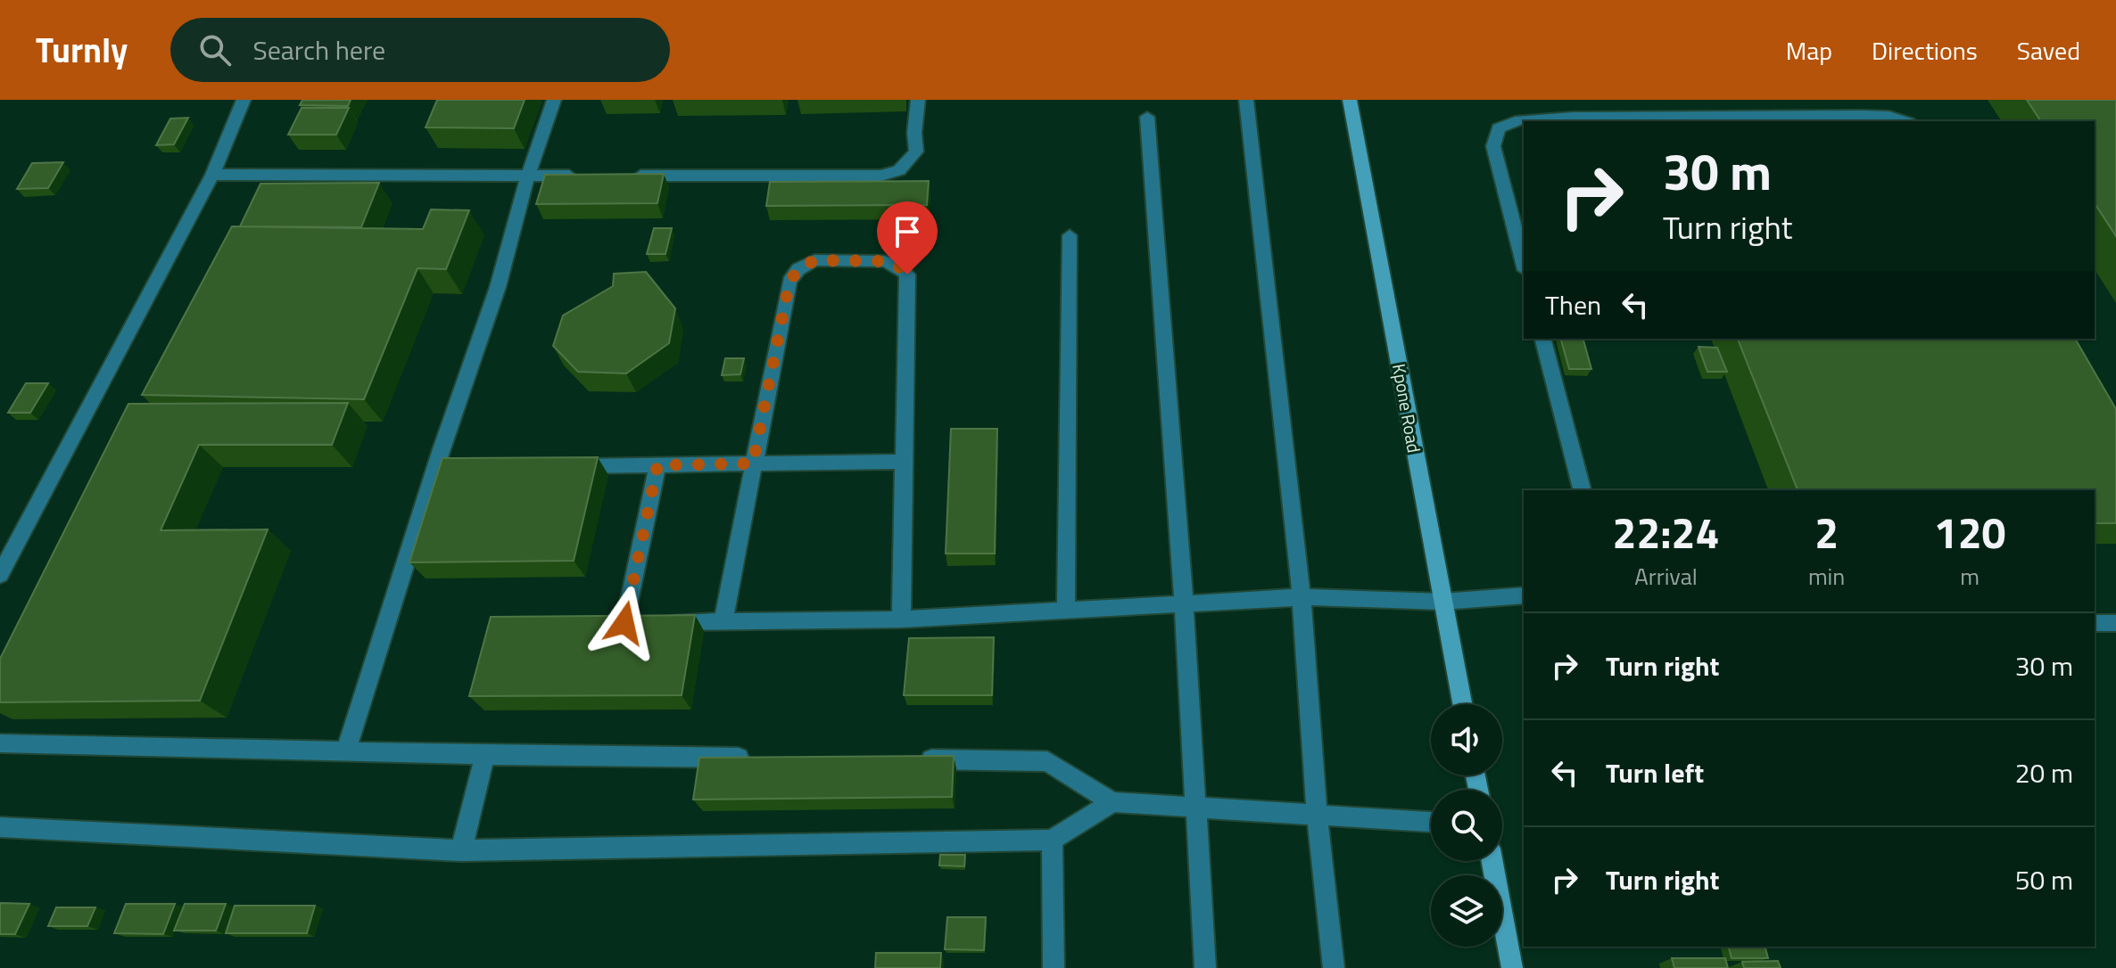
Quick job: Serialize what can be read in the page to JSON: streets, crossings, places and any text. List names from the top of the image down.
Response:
{
  "streets": {
    "main road": ["Kpone Road"]
  },
  "page": {
    "header": "Turnly",
    "search": "Search here",
    "nav": ["Map", "Directions", "Saved"],
    "turn": ["30 m", "Turn right"],
    "then": "Then",
    "eta": [
      "22:24",
      "Arrival",
      "2",
      "min",
      "120",
      "m"
    ],
    "list": [
      {
        "name": "Turn right",
        "value": "30 m"
      },
      {
        "name": "Turn left",
        "value": "20 m"
      },
      {
        "name": "Turn right",
        "value": "50 m"
      }
    ]
  }
}
